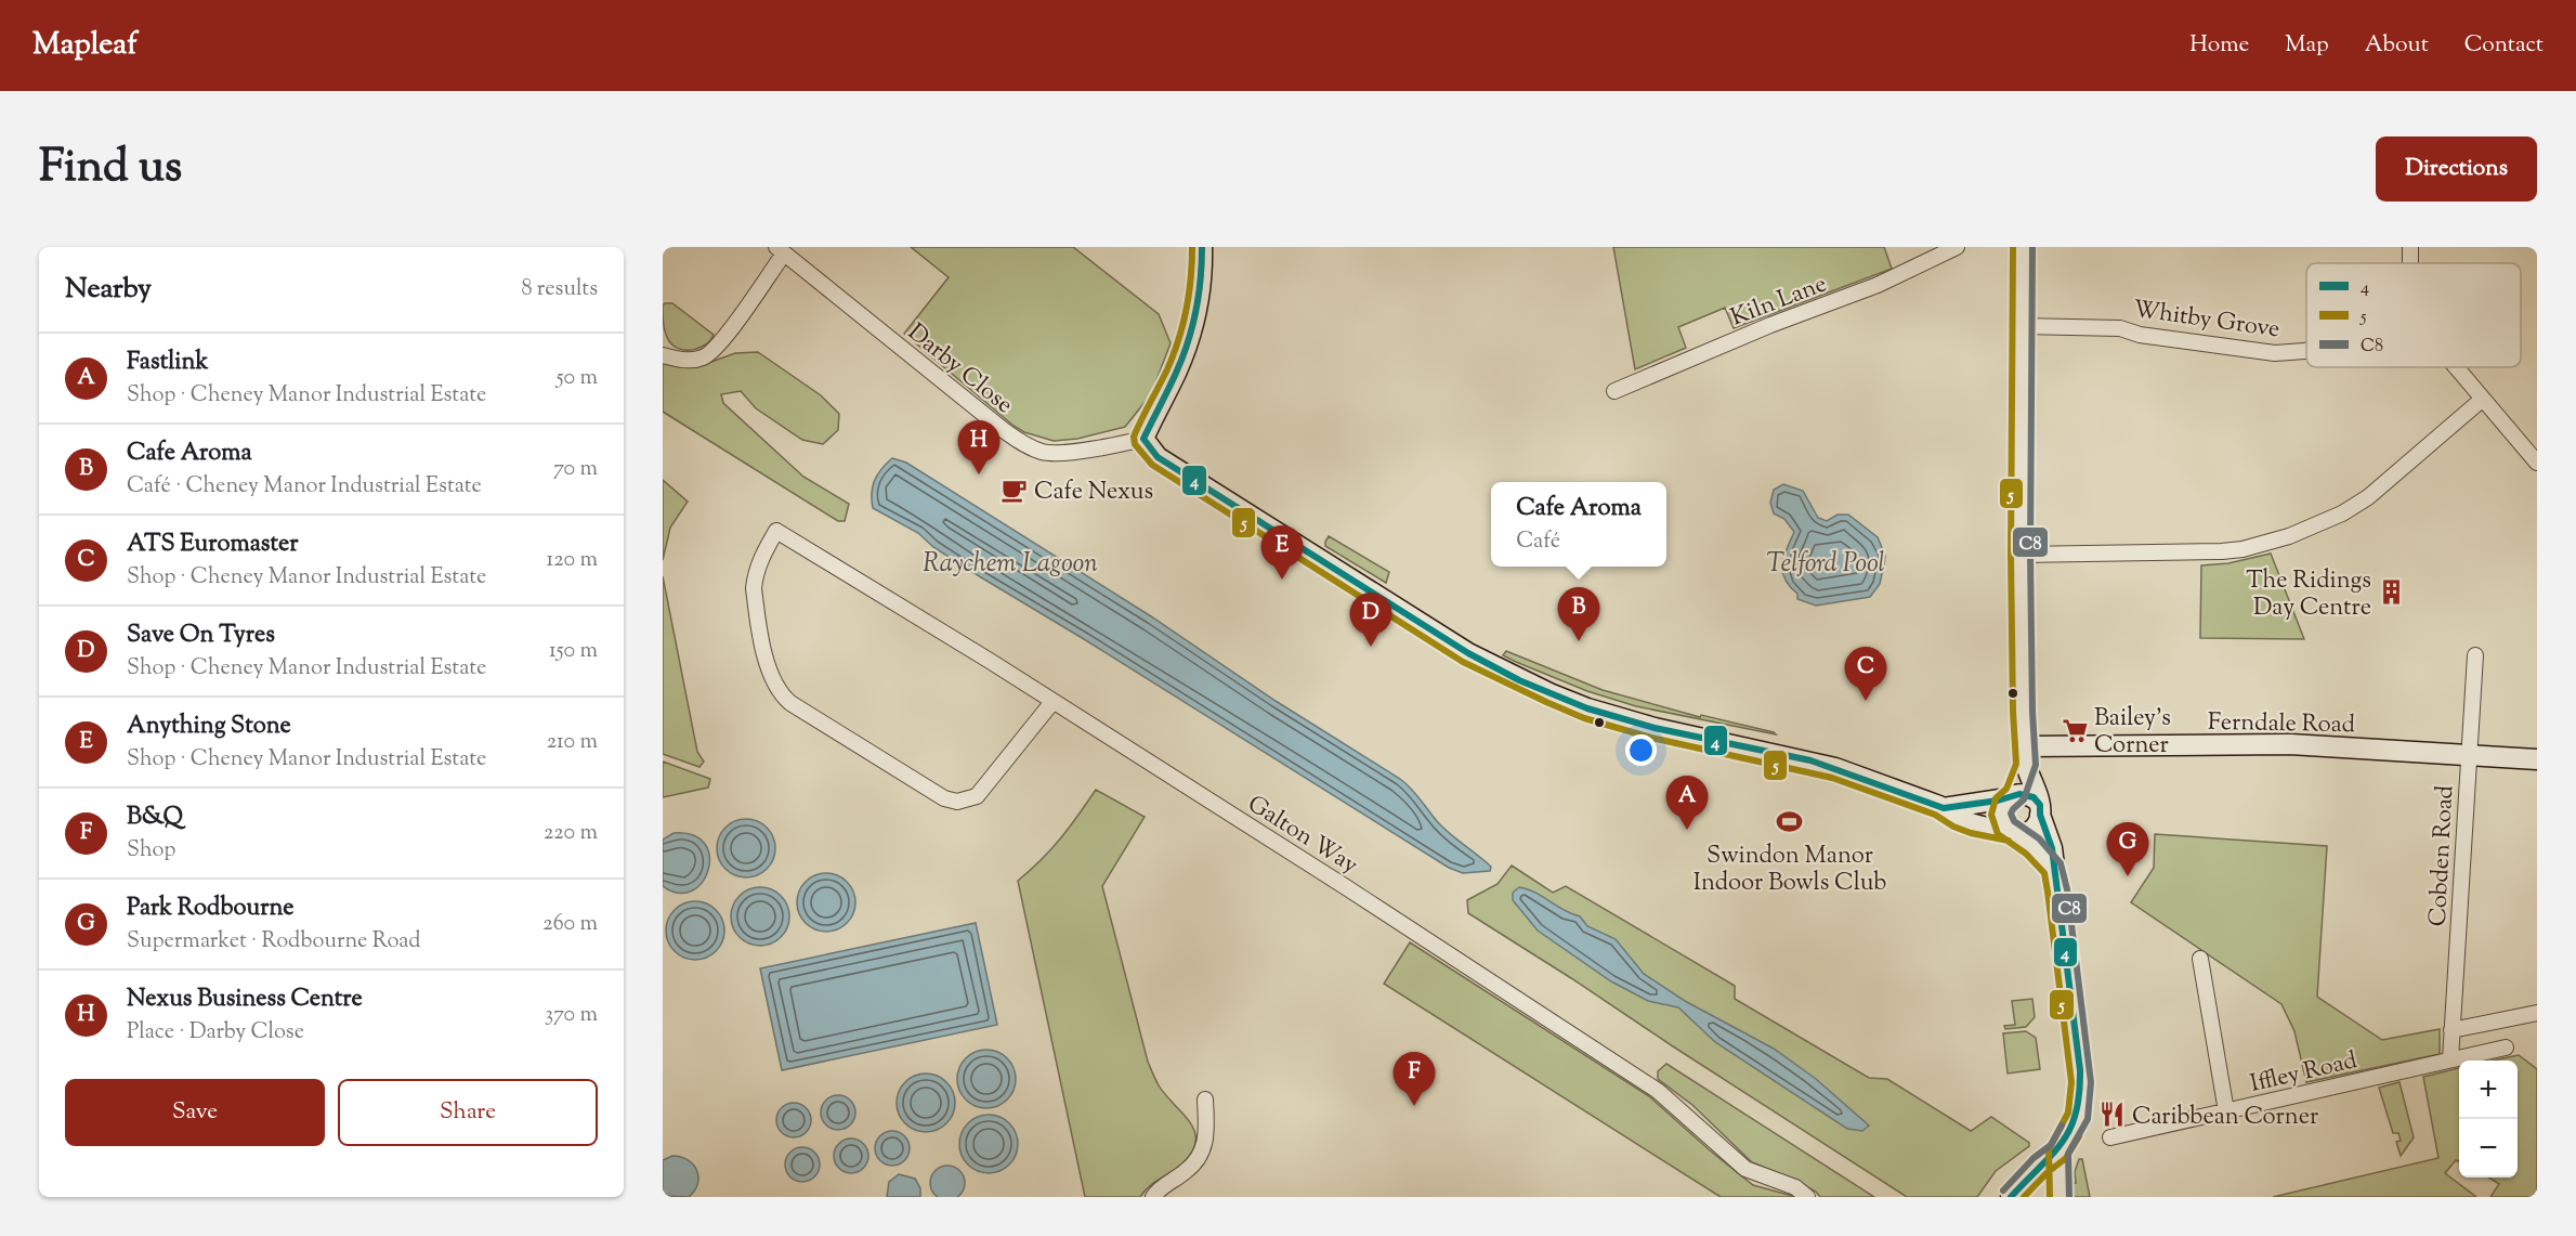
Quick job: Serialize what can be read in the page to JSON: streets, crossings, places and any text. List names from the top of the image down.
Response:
{
  "streets": {
    "street": [
      "Kiln Lane",
      "Whitby Grove",
      "Darby Close",
      "Ferndale Road",
      "Galton Way",
      "Cobden Road",
      "Iffley Road"
    ]
  },
  "crossings": [
    ["Ferndale Road", "Cobden Road"],
    ["Cobden Road", "Iffley Road"]
  ],
  "water": ["Raychem Lagoon", "Telford Pool"],
  "places": {
    "cafe": ["Cafe Nexus"],
    "building": ["The Ridings Day Centre"],
    "supermarket": ["Bailey's Corner"],
    "sports": ["Swindon Manor Indoor Bowls Club"],
    "restaurant": ["Caribbean Corner"]
  },
  "lines": ["transit line 4", "transit line 5", "transit line C8"],
  "legend": ["4", "5", "C8"],
  "page": {
    "header": "Mapleaf",
    "nav": [
      "Home",
      "Map",
      "About",
      "Contact"
    ],
    "title": "Find us",
    "buttons": [
      "Directions",
      ["Save", "Share"]
    ],
    "heading": ["Nearby", "8 results"],
    "list": [
      {
        "mark": "A",
        "name": "Fastlink",
        "note": "Shop · Cheney Manor Industrial Estate",
        "value": "50 m"
      },
      {
        "mark": "B",
        "name": "Cafe Aroma",
        "note": "Café · Cheney Manor Industrial Estate",
        "value": "70 m"
      },
      {
        "mark": "C",
        "name": "ATS Euromaster",
        "note": "Shop · Cheney Manor Industrial Estate",
        "value": "120 m"
      },
      {
        "mark": "D",
        "name": "Save On Tyres",
        "note": "Shop · Cheney Manor Industrial Estate",
        "value": "150 m"
      },
      {
        "mark": "E",
        "name": "Anything Stone",
        "note": "Shop · Cheney Manor Industrial Estate",
        "value": "210 m"
      },
      {
        "mark": "F",
        "name": "B&Q",
        "note": "Shop",
        "value": "220 m"
      },
      {
        "mark": "G",
        "name": "Park Rodbourne",
        "note": "Supermarket · Rodbourne Road",
        "value": "260 m"
      },
      {
        "mark": "H",
        "name": "Nexus Business Centre",
        "note": "Place · Darby Close",
        "value": "370 m"
      }
    ],
    "pins": [
      "H",
      "E",
      "B",
      "D",
      "C",
      "A",
      "G",
      "F"
    ],
    "popup": ["Cafe Aroma", "Café"],
    "map_buttons": ["+", "−"]
  }
}
